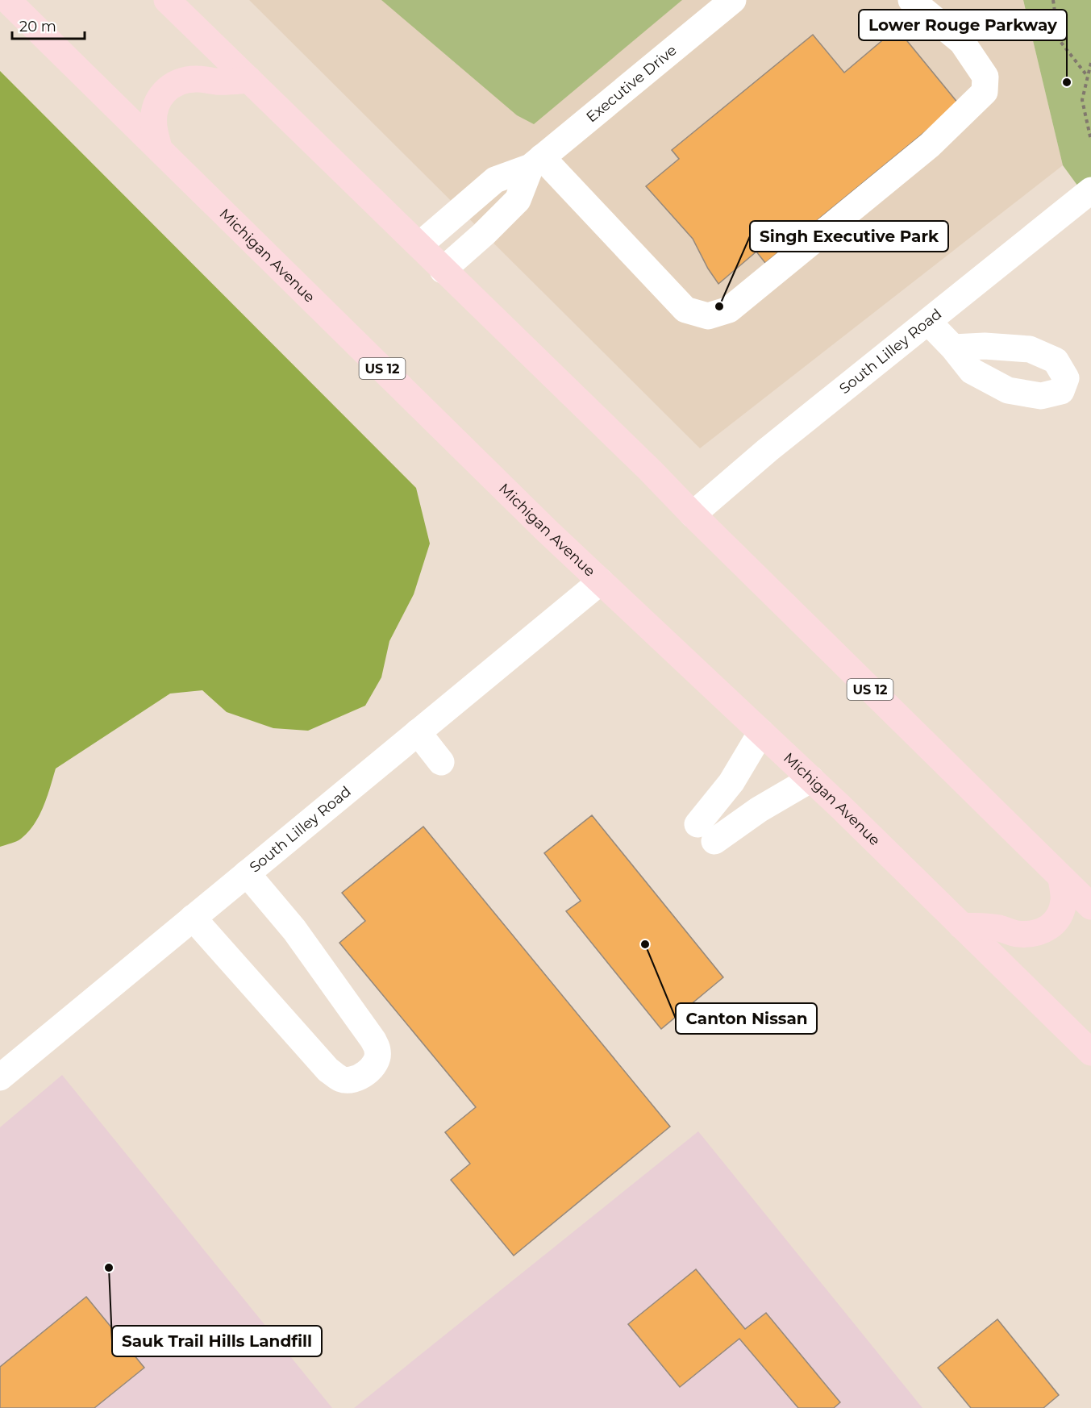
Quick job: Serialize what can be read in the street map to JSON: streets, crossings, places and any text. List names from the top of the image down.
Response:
{
  "streets": {
    "main road": ["Michigan Avenue", "US 12"],
    "street": ["Executive Drive", "South Lilley Road"]
  },
  "crossings": [
    ["Executive Drive", "US 12"],
    ["Michigan Avenue", "South Lilley Road"],
    ["South Lilley Road", "US 12"]
  ],
  "places": [
    "Lower Rouge Parkway",
    "Singh Executive Park",
    "Canton Nissan",
    "Sauk Trail Hills Landfill"
  ],
  "scale_bar": "20 m"
}
